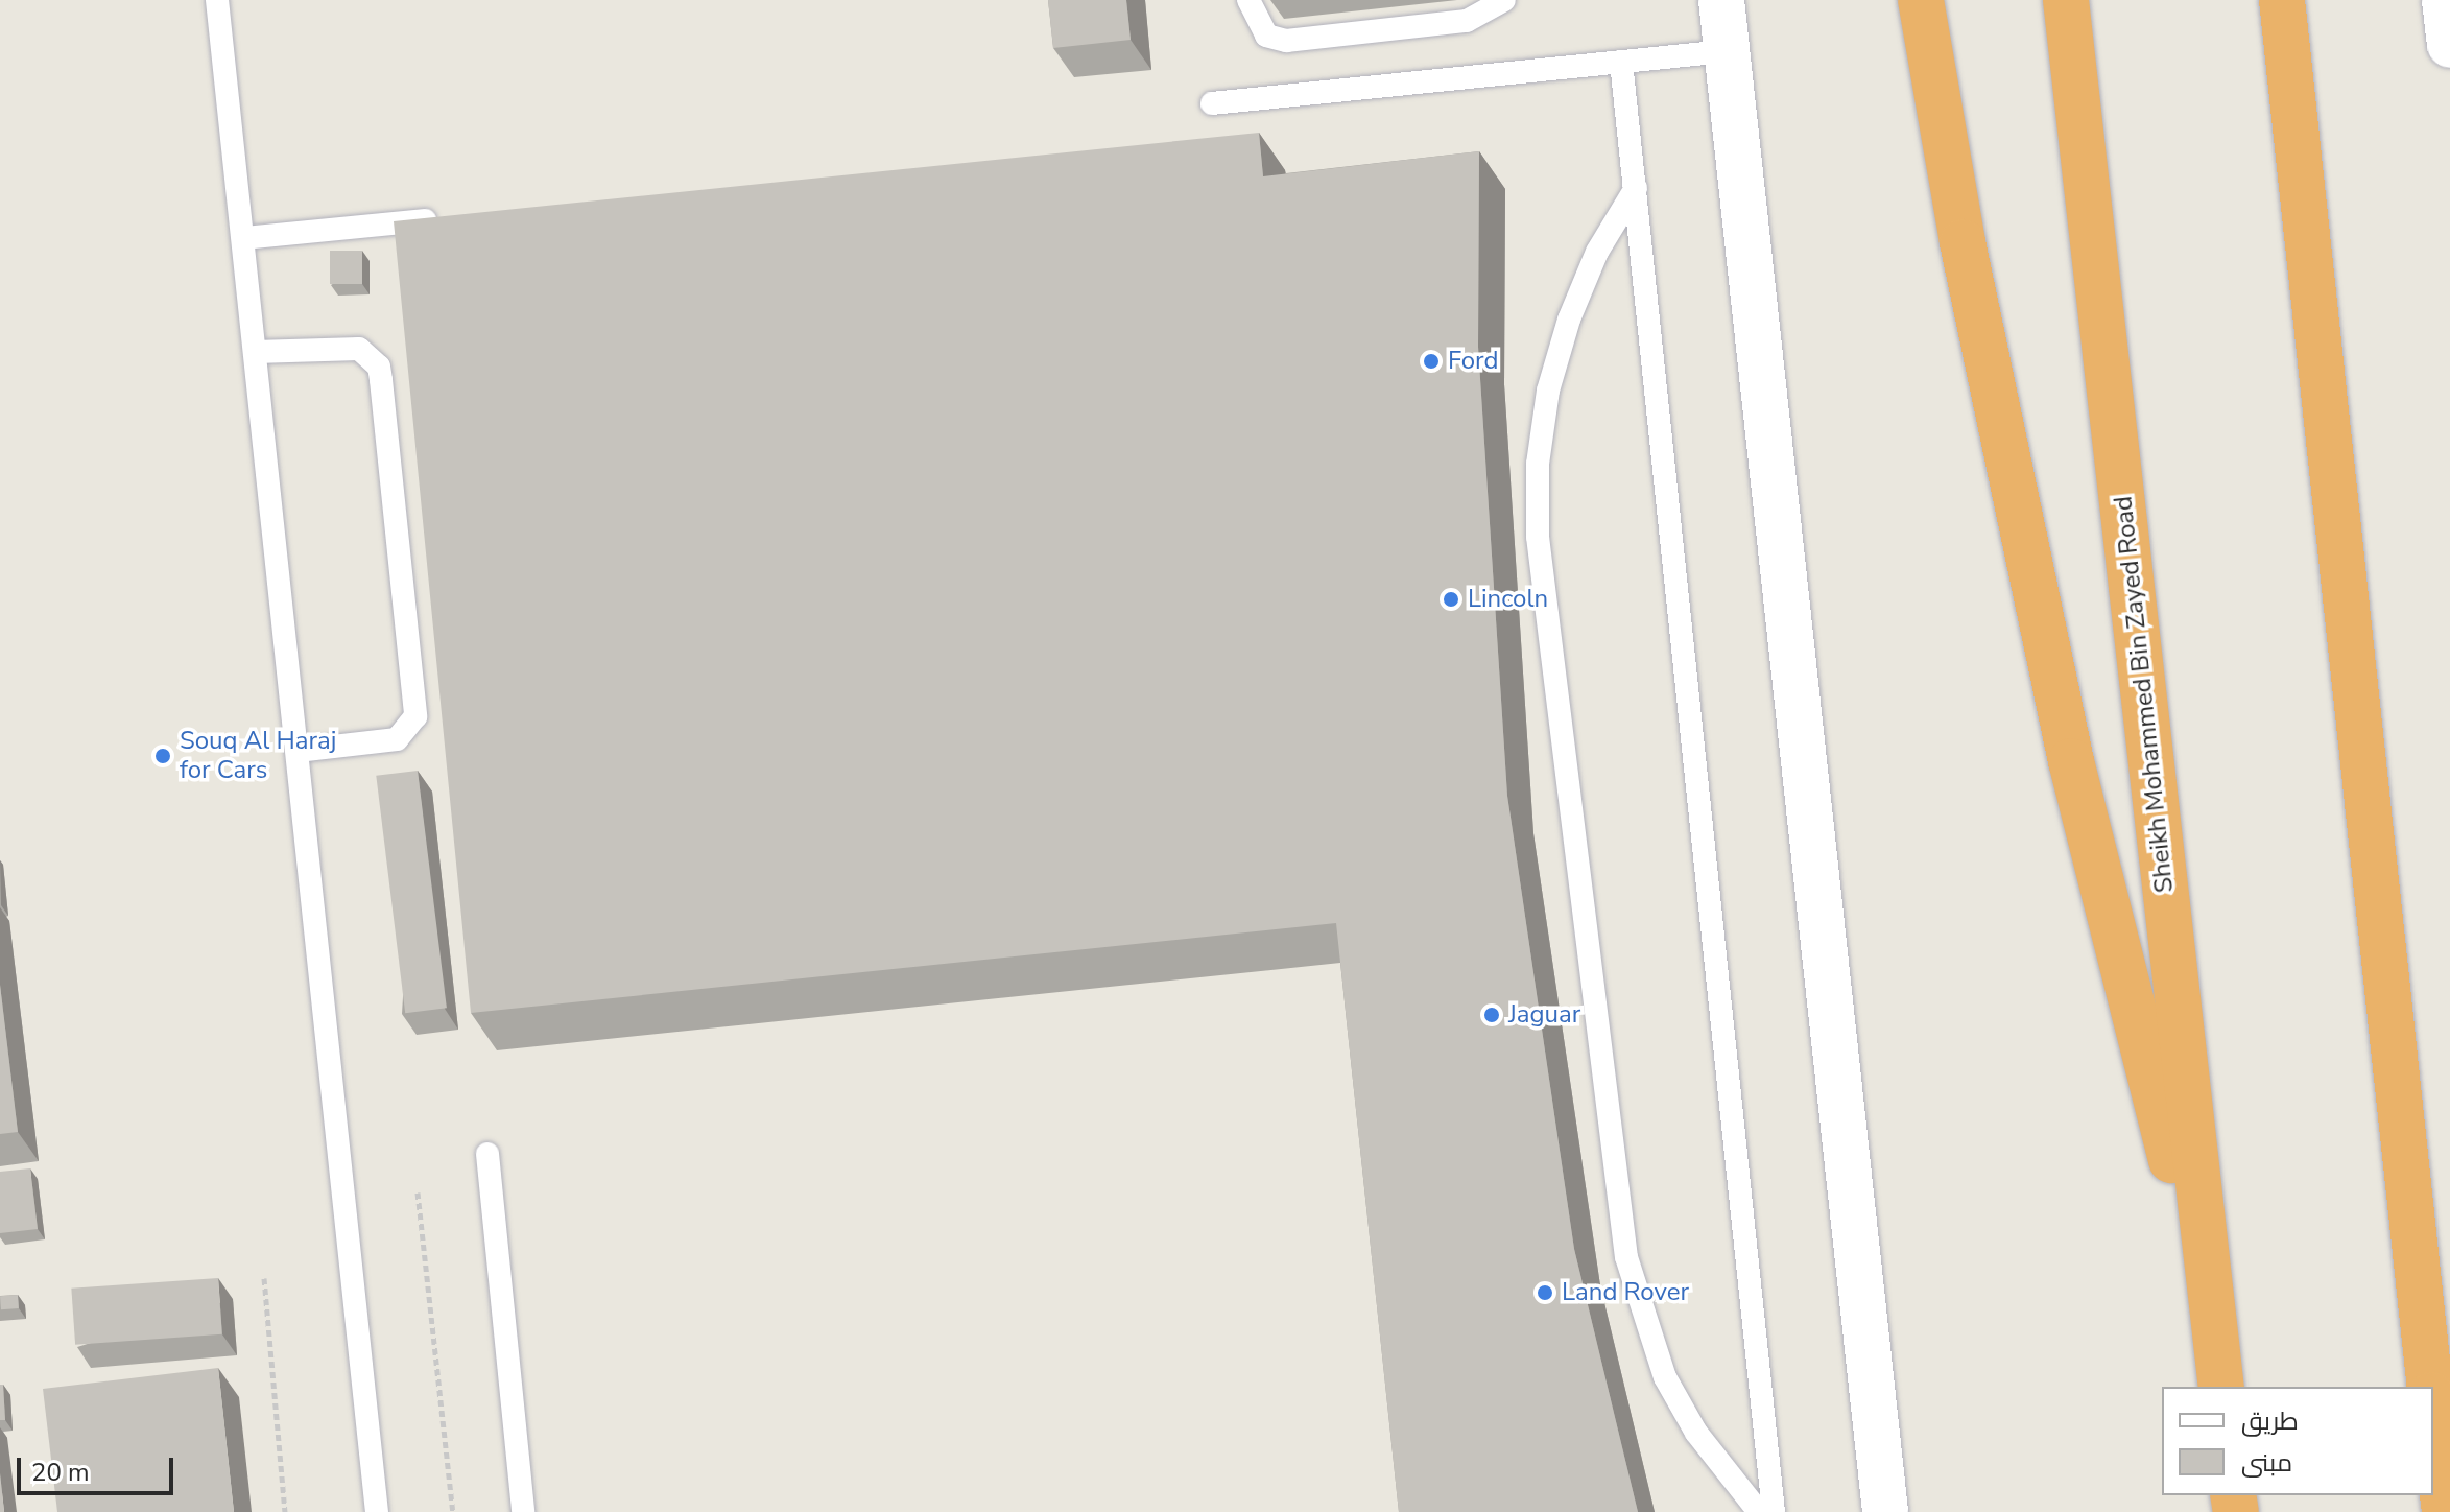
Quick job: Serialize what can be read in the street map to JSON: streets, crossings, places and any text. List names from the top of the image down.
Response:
{
  "streets": {
    "highway": ["Sheikh Mohammed Bin Zayed Road"]
  },
  "places": [
    "Ford",
    "Lincoln",
    "Souq Al Haraj for Cars",
    "Jaguar",
    "Land Rover"
  ],
  "legend": ["طريق", "مبنى"],
  "scale_bar": "20 m"
}
